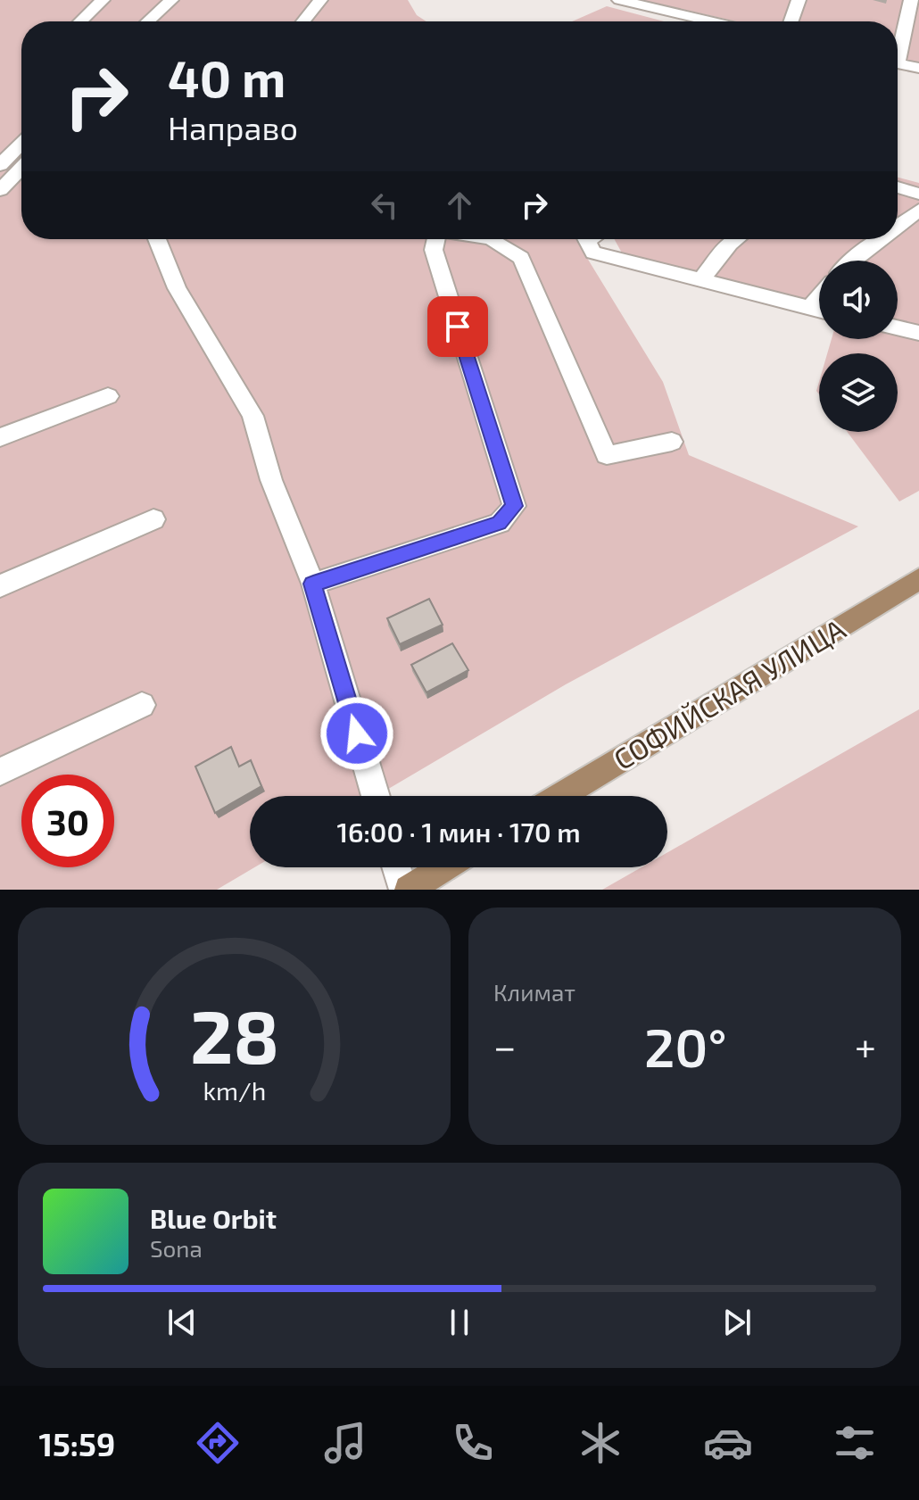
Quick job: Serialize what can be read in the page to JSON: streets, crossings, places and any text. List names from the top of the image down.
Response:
{
  "streets": {
    "main road": ["СОФИЙСКАЯ УЛИЦА"]
  },
  "page": {
    "turn": ["40 m", "Направо"],
    "limit": "30",
    "trip": "16:00 · 1 мин · 170 m",
    "tile": "Климат",
    "heat": ["−", "20°", "+"],
    "song": ["Blue Orbit", "Sona"],
    "tabs": "15:59",
    "gauge": ["28", "km/h"]
  }
}
